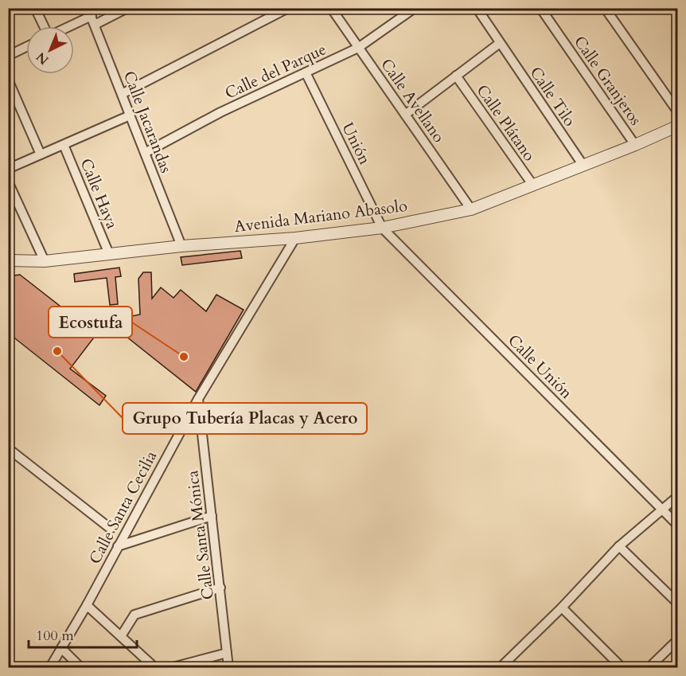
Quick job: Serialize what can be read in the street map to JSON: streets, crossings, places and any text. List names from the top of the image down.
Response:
{
  "streets": {
    "street": [
      "Calle del Parque",
      "Calle Granjeros",
      "Calle Tilo",
      "Calle Avellano",
      "Calle Jacarandas",
      "Calle Plátano",
      "Unión",
      "Calle Haya",
      "Avenida Mariano Abasolo",
      "Calle Unión",
      "Calle Santa Cecilia",
      "Calle Santa Mónica"
    ]
  },
  "crossings": [
    ["Calle del Parque", "Calle Avellano"],
    ["Calle del Parque", "Calle Jacarandas"],
    ["Calle del Parque", "Unión"],
    ["Calle Granjeros", "Avenida Mariano Abasolo"],
    ["Calle Tilo", "Avenida Mariano Abasolo"],
    ["Calle Avellano", "Avenida Mariano Abasolo"],
    ["Calle Jacarandas", "Avenida Mariano Abasolo"],
    ["Calle Plátano", "Avenida Mariano Abasolo"],
    ["Unión", "Avenida Mariano Abasolo"],
    ["Unión", "Calle Unión"],
    ["Calle Haya", "Avenida Mariano Abasolo"],
    ["Avenida Mariano Abasolo", "Calle Unión"],
    ["Avenida Mariano Abasolo", "Calle Santa Cecilia"],
    ["Calle Santa Cecilia", "Calle Santa Mónica"]
  ],
  "places": ["Grupo Tubería Placas y Acero", "Ecostufa"],
  "scale_bar": "100 m",
  "north": "bottom left"
}
